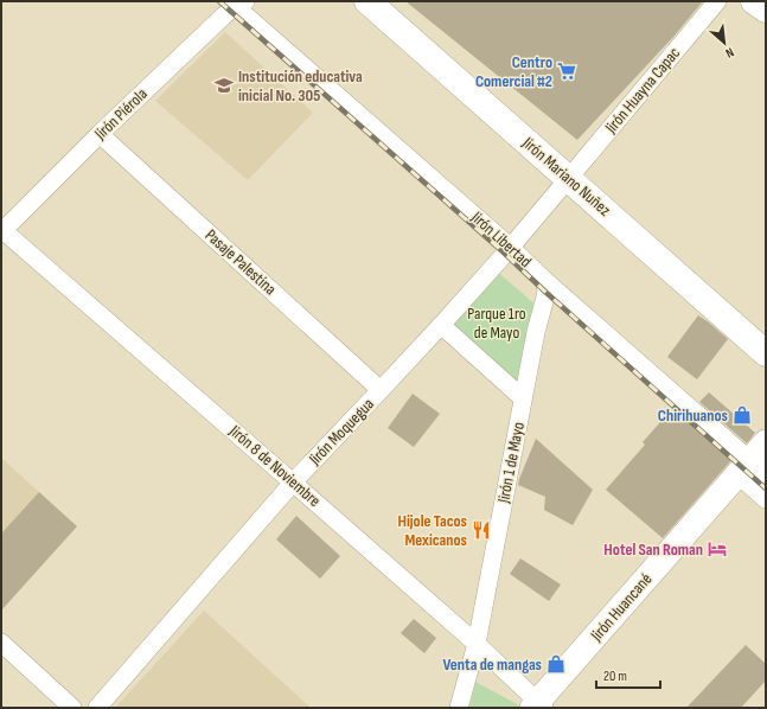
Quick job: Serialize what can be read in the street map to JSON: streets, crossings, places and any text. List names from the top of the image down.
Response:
{
  "streets": {
    "main road": ["Jirón Mariano Nuñez"],
    "street": [
      "Jirón Huayna Capac",
      "Jirón Piérola",
      "Jirón Libertad",
      "Pasaje Palestina",
      "Jirón Moquegua",
      "Jirón 1 de Mayo",
      "Jirón 8 de Noviembre",
      "Jirón Huancané"
    ]
  },
  "crossings": [
    ["Jirón Huayna Capac", "Jirón Mariano Nuñez"],
    ["Jirón Huayna Capac", "Jirón Moquegua"],
    ["Jirón Piérola", "Jirón Libertad"],
    ["Jirón Piérola", "Pasaje Palestina"],
    ["Jirón Piérola", "Jirón 8 de Noviembre"],
    ["Jirón Mariano Nuñez", "Jirón Moquegua"],
    ["Jirón Libertad", "Jirón Moquegua"],
    ["Jirón Libertad", "Jirón 1 de Mayo"],
    ["Jirón Libertad", "Jirón Huancané"],
    ["Pasaje Palestina", "Jirón Moquegua"],
    ["Jirón Moquegua", "Jirón 8 de Noviembre"],
    ["Jirón 1 de Mayo", "Jirón 8 de Noviembre"],
    ["Jirón 8 de Noviembre", "Jirón Huancané"]
  ],
  "parks": ["Parque 1ro de Mayo"],
  "places": {
    "supermarket": ["Centro Comercial #2"],
    "school or university": ["Institución educativa inicial No. 305"],
    "shop": ["Chirihuanos", "Venta de mangas"],
    "restaurant": ["Hijole Tacos Mexicanos"],
    "hotel": ["Hotel San Roman"]
  },
  "scale_bar": "20 m",
  "north": "bottom right"
}
